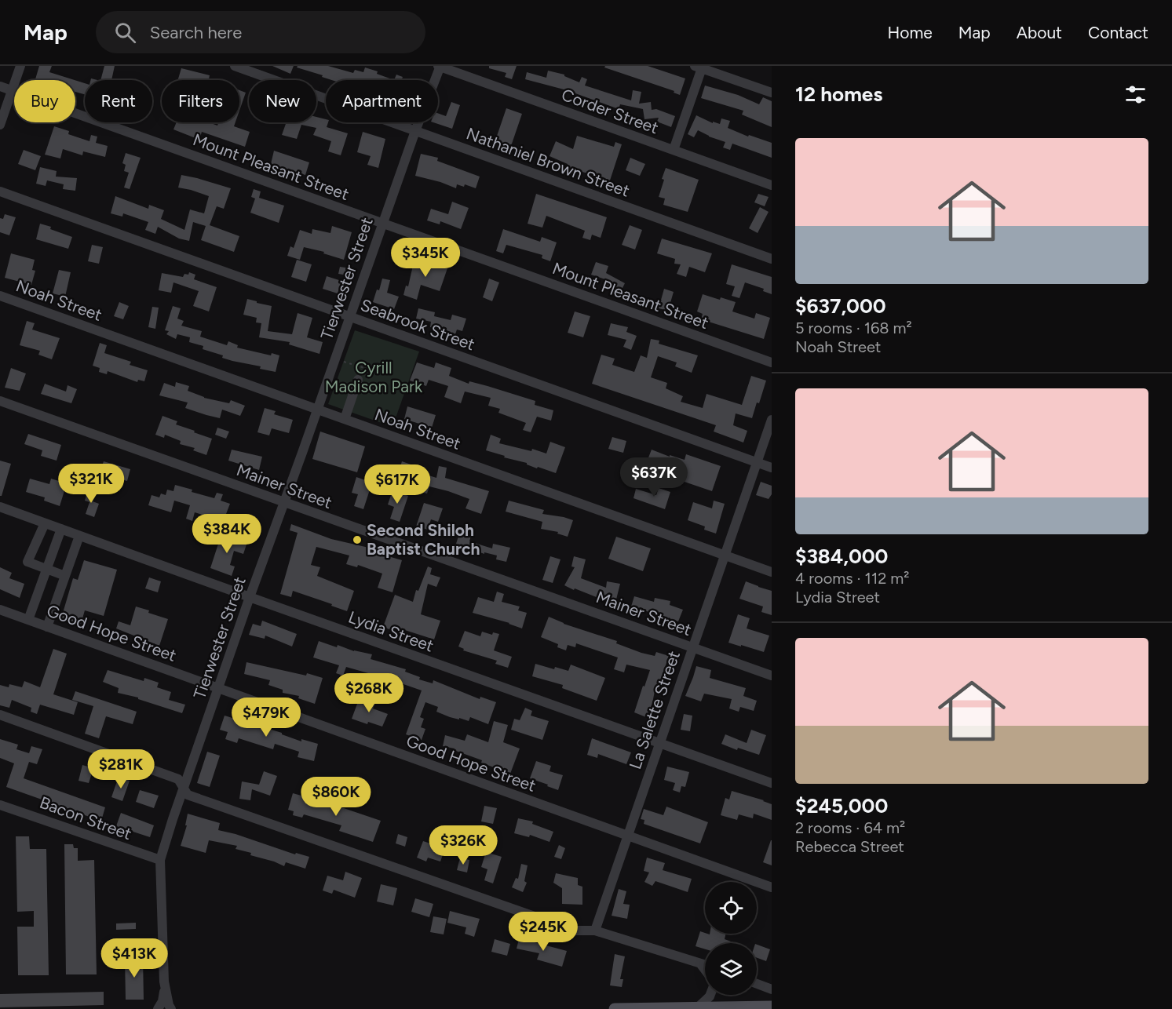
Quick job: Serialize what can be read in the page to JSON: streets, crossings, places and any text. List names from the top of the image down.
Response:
{
  "streets": {
    "street": [
      "Corder Street",
      "Nathaniel Brown Street",
      "Mount Pleasant Street",
      "Tierwester Street",
      "Noah Street",
      "Seabrook Street",
      "Mainer Street",
      "Lydia Street",
      "Good Hope Street",
      "La Salette Street",
      "Bacon Street"
    ]
  },
  "crossings": [
    ["Corder Street", "Tierwester Street"],
    ["Nathaniel Brown Street", "Tierwester Street"],
    ["Mount Pleasant Street", "Tierwester Street"],
    ["Tierwester Street", "Noah Street"],
    ["Tierwester Street", "Seabrook Street"],
    ["Tierwester Street", "Mainer Street"],
    ["Tierwester Street", "Lydia Street"],
    ["Tierwester Street", "Good Hope Street"],
    ["Tierwester Street", "Bacon Street"],
    ["Noah Street", "La Salette Street"],
    ["Seabrook Street", "La Salette Street"],
    ["Mainer Street", "La Salette Street"],
    ["Lydia Street", "La Salette Street"],
    ["Good Hope Street", "La Salette Street"]
  ],
  "parks": ["Cyrill Madison Park"],
  "places": ["Second Shiloh Baptist Church"],
  "page": {
    "header": "Map",
    "search": "Search here",
    "nav": [
      "Home",
      "Map",
      "About",
      "Contact"
    ],
    "heading": "12 homes",
    "chip": [
      "Buy",
      "Rent",
      "Filters",
      "New",
      "Apartment"
    ],
    "list": [
      {
        "name": "$637,000",
        "note": "5 rooms · 168 m² · Noah Street"
      },
      {
        "name": "$384,000",
        "note": "4 rooms · 112 m² · Lydia Street"
      },
      {
        "name": "$245,000",
        "note": "2 rooms · 64 m² · Rebecca Street"
      }
    ],
    "price": [
      "$345K",
      "$637K",
      "$321K",
      "$617K",
      "$384K",
      "$268K",
      "$479K",
      "$281K",
      "$860K",
      "$326K",
      "$245K",
      "$413K"
    ]
  }
}
